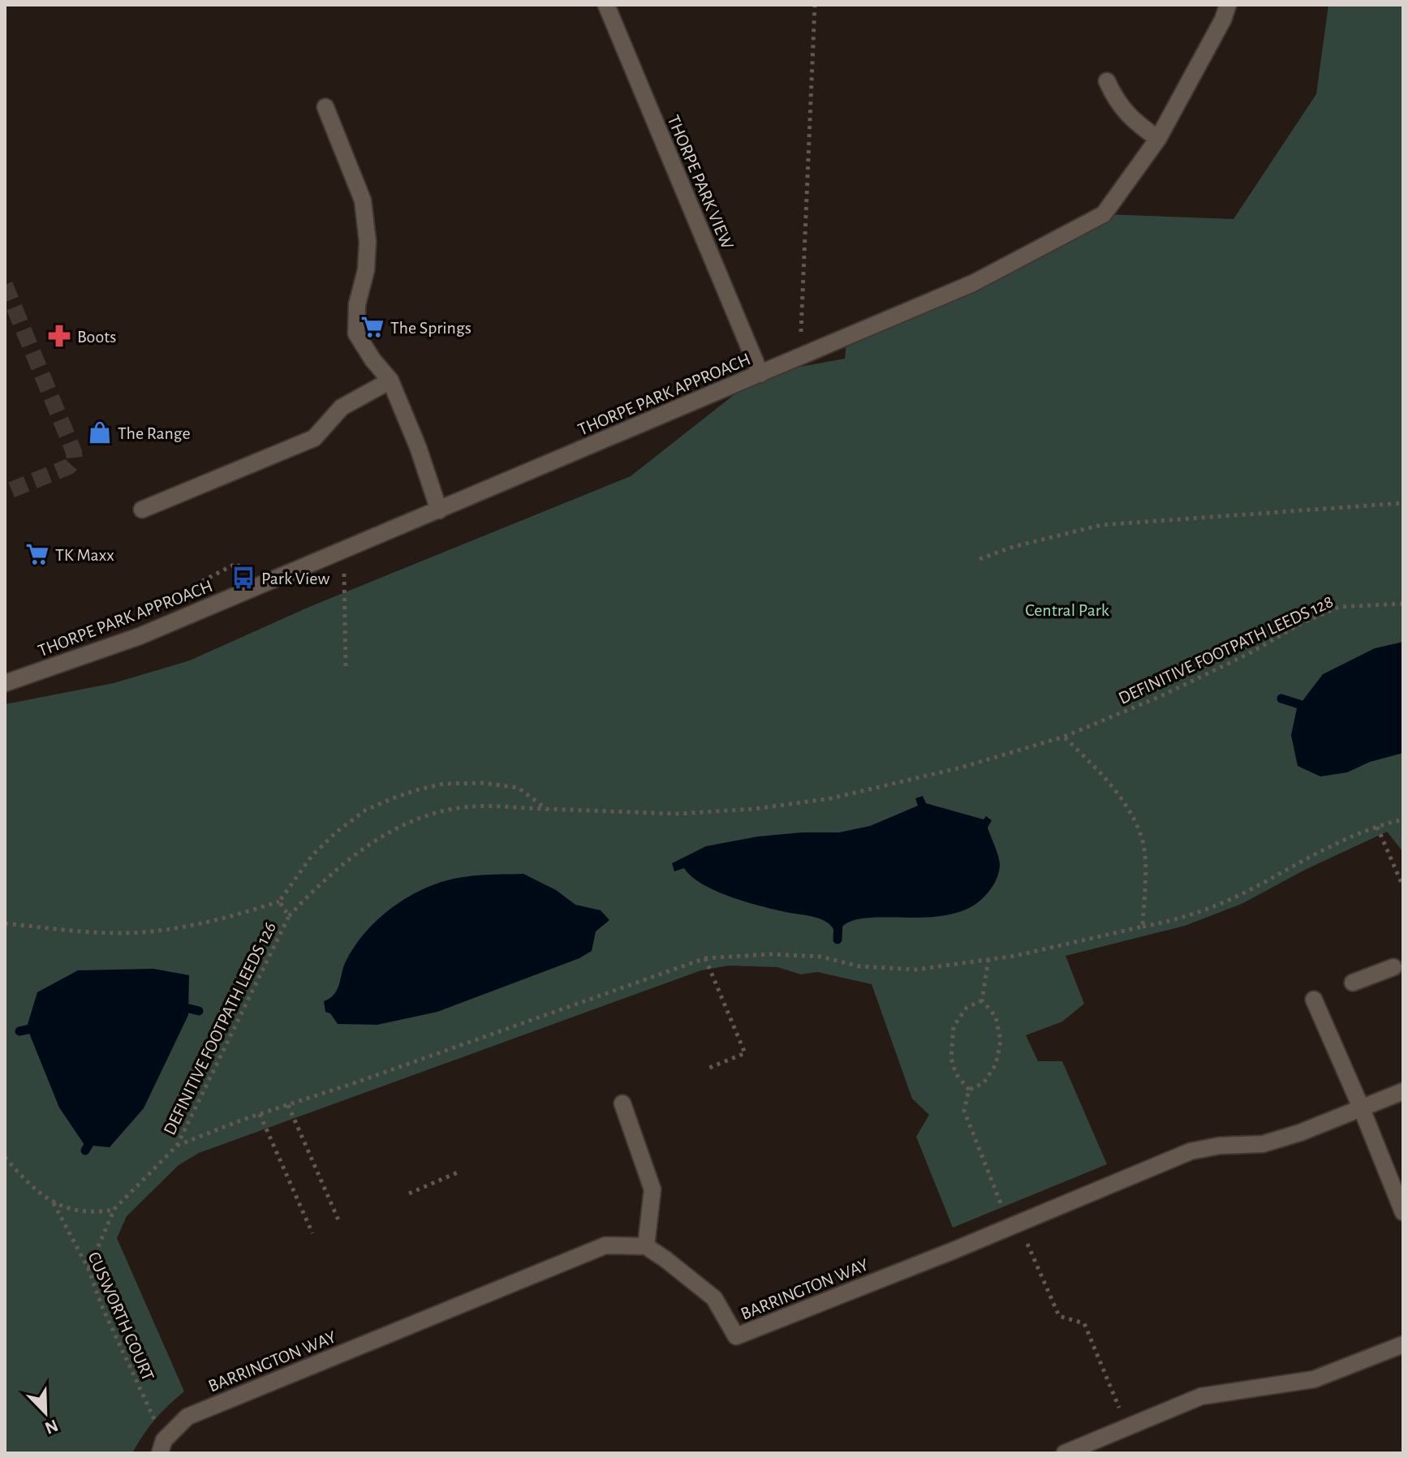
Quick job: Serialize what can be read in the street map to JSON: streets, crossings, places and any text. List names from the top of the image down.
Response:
{
  "streets": {
    "street": ["THORPE PARK VIEW", "THORPE PARK APPROACH", "BARRINGTON WAY"],
    "path": ["DEFINITIVE FOOTPATH LEEDS 128", "DEFINITIVE FOOTPATH LEEDS 126", "CUSWORTH COURT"]
  },
  "crossings": [
    ["THORPE PARK VIEW", "THORPE PARK APPROACH"],
    ["DEFINITIVE FOOTPATH LEEDS 128", "DEFINITIVE FOOTPATH LEEDS 126"],
    ["DEFINITIVE FOOTPATH LEEDS 126", "CUSWORTH COURT"],
    ["BARRINGTON WAY", "CUSWORTH COURT"]
  ],
  "parks": ["Central Park"],
  "places": {
    "supermarket": ["The Springs", "TK Maxx"],
    "pharmacy": ["Boots"],
    "shop": ["The Range"],
    "bus stop": ["Park View"]
  },
  "north": "bottom right"
}
